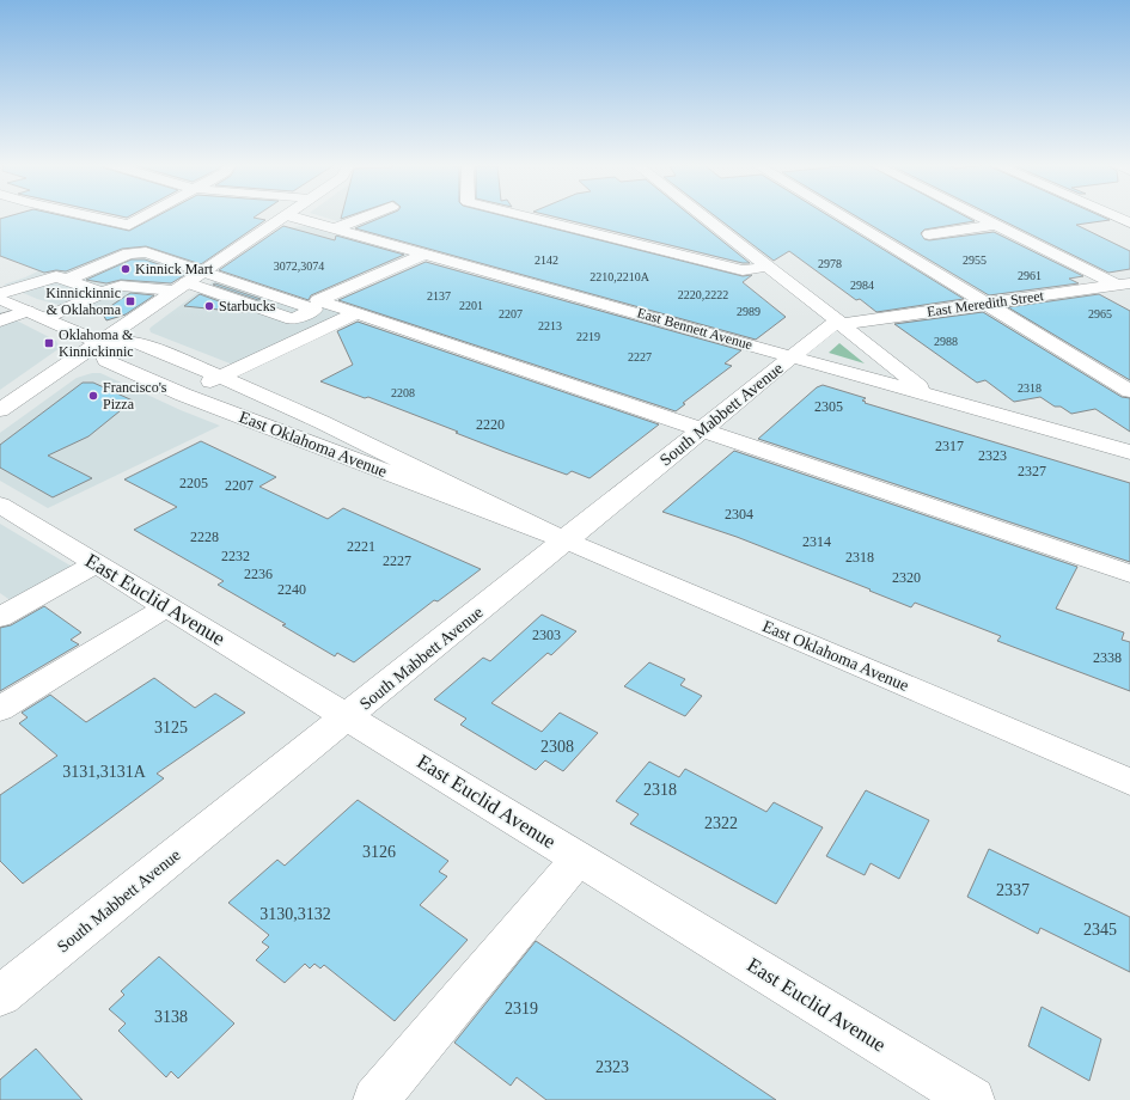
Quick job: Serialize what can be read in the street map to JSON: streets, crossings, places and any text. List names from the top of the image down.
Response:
{
  "streets": {
    "street": [
      "East Meredith Street",
      "East Bennett Avenue",
      "South Mabbett Avenue",
      "East Oklahoma Avenue",
      "East Euclid Avenue"
    ]
  },
  "crossings": [
    ["East Meredith Street", "South Mabbett Avenue"],
    ["East Bennett Avenue", "South Mabbett Avenue"],
    ["South Mabbett Avenue", "East Oklahoma Avenue"],
    ["South Mabbett Avenue", "East Euclid Avenue"]
  ],
  "places": {
    "other": ["Kinnick Mart", "Starbucks", "Francisco's Pizza"],
    "transit": ["Kinnickinnic & Oklahoma", "Oklahoma & Kinnickinnic"]
  },
  "house_numbers": [
    "2142",
    "2955",
    "2978",
    "3072,3074",
    "2961",
    "2210,2210A",
    "2984",
    "2220,2222",
    "2137",
    "2201",
    "2989",
    "2207",
    "2965",
    "2213",
    "2219",
    "2988",
    "2227",
    "2318",
    "2208",
    "2305",
    "2220",
    "2317",
    "2323",
    "2327",
    "2205",
    "2207",
    "2304",
    "2228",
    "2314",
    "2221",
    "2232",
    "2318",
    "2227",
    "2236",
    "2320",
    "2240",
    "2303",
    "2338",
    "3125",
    "2308",
    "3131,3131A",
    "2318",
    "2322",
    "3126",
    "2337",
    "3130,3132",
    "2345",
    "2319",
    "3138",
    "2323"
  ]
}
